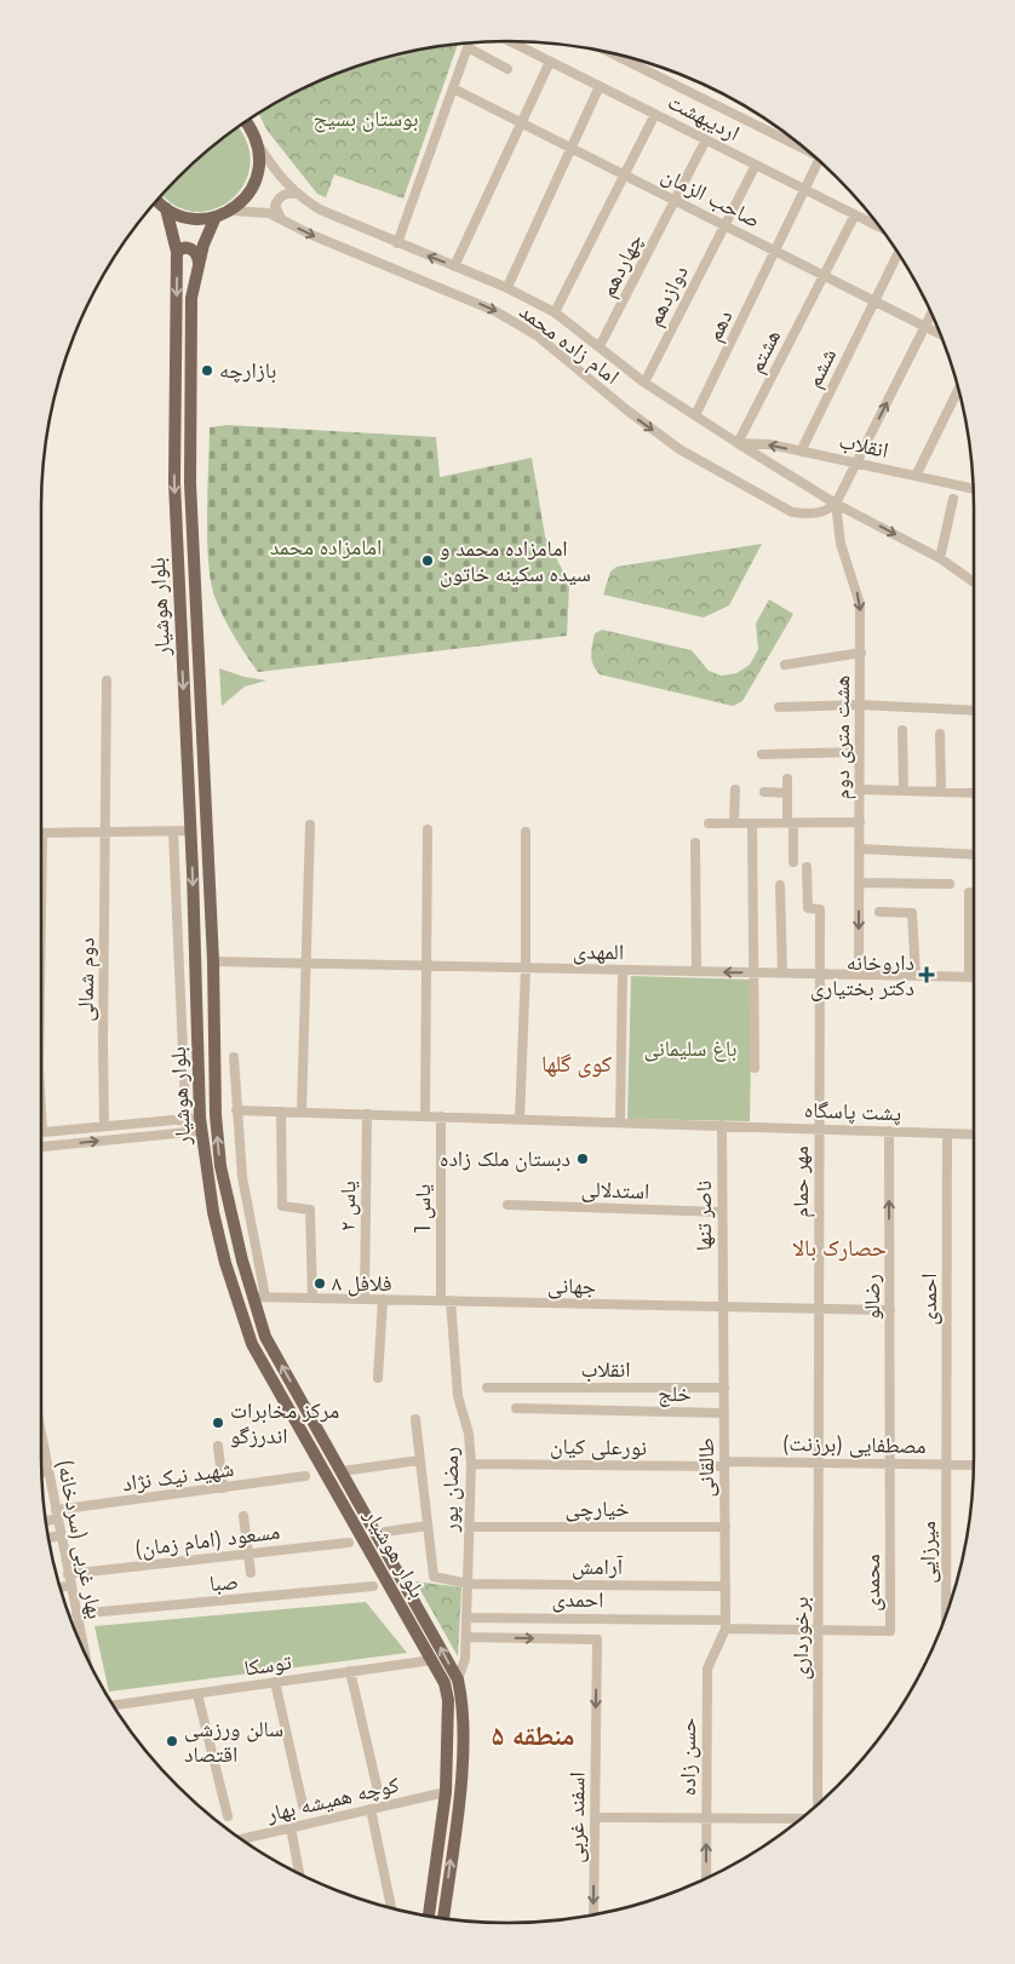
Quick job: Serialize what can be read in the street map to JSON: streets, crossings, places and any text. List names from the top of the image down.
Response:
{
  "streets": {
    "main road": ["بلوار هوشیار"],
    "street": [
      "اردیبهشت",
      "صاحب الزمان",
      "چهاردهم",
      "دوازدهم",
      "دهم",
      "امام زاده محمد",
      "هشتم",
      "ششم",
      "انقلاب",
      "هشت متری دوم",
      "المهدی",
      "دوم شمالی",
      "پشت پاسگاه",
      "مهر حمام",
      "استدلالی",
      "یاس ۲",
      "یاس 1",
      "ناصر تنها",
      "جهانی",
      "رضالو",
      "احمدی",
      "خلج",
      "مصطفایی (برزنت)",
      "نورعلی کیان",
      "طالقانی",
      "شهید نیک نژاد",
      "رمضان پور",
      "خیارچی",
      "بهار غربی (سردخانه)",
      "مسعود (امام زمان)",
      "میرزایی",
      "آرامش",
      "صبا",
      "محمدی",
      "برخورداری",
      "توسکا",
      "حسن زاده",
      "کوچه همیشه بهار",
      "اسفند غربی"
    ]
  },
  "crossings": [
    ["اردیبهشت", "چهاردهم"],
    ["اردیبهشت", "دوازدهم"],
    ["اردیبهشت", "دهم"],
    ["اردیبهشت", "هشتم"],
    ["صاحب الزمان", "چهاردهم"],
    ["صاحب الزمان", "دوازدهم"],
    ["صاحب الزمان", "دهم"],
    ["صاحب الزمان", "هشتم"],
    ["صاحب الزمان", "ششم"],
    ["چهاردهم", "امام زاده محمد"],
    ["دوازدهم", "امام زاده محمد"],
    ["دهم", "امام زاده محمد"],
    ["امام زاده محمد", "هشتم"],
    ["امام زاده محمد", "انقلاب"],
    ["امام زاده محمد", "هشت متری دوم"],
    ["هشتم", "انقلاب"],
    ["ششم", "انقلاب"],
    ["انقلاب", "طالقانی"],
    ["بلوار هوشیار", "المهدی"],
    ["بلوار هوشیار", "جهانی"],
    ["بلوار هوشیار", "رمضان پور"],
    ["بلوار هوشیار", "توسکا"],
    ["بلوار هوشیار", "کوچه همیشه بهار"],
    ["هشت متری دوم", "المهدی"],
    ["المهدی", "مهر حمام"],
    ["پشت پاسگاه", "مهر حمام"],
    ["پشت پاسگاه", "ناصر تنها"],
    ["پشت پاسگاه", "رضالو"],
    ["پشت پاسگاه", "احمدی"],
    ["مهر حمام", "جهانی"],
    ["مهر حمام", "مصطفایی (برزنت)"],
    ["مهر حمام", "برخورداری"],
    ["استدلالی", "ناصر تنها"],
    ["یاس ۲", "جهانی"],
    ["یاس 1", "جهانی"],
    ["یاس 1", "رمضان پور"],
    ["ناصر تنها", "جهانی"],
    ["ناصر تنها", "طالقانی"],
    ["جهانی", "رضالو"],
    ["جهانی", "طالقانی"],
    ["جهانی", "رمضان پور"],
    ["رضالو", "مصطفایی (برزنت)"],
    ["رضالو", "محمدی"],
    ["احمدی", "مصطفایی (برزنت)"],
    ["احمدی", "طالقانی"],
    ["احمدی", "رمضان پور"],
    ["احمدی", "میرزایی"],
    ["احمدی", "محمدی"],
    ["احمدی", "برخورداری"],
    ["احمدی", "حسن زاده"],
    ["خلج", "طالقانی"],
    ["مصطفایی (برزنت)", "نورعلی کیان"],
    ["مصطفایی (برزنت)", "طالقانی"],
    ["مصطفایی (برزنت)", "میرزایی"],
    ["مصطفایی (برزنت)", "محمدی"],
    ["مصطفایی (برزنت)", "برخورداری"],
    ["نورعلی کیان", "طالقانی"],
    ["نورعلی کیان", "رمضان پور"],
    ["طالقانی", "خیارچی"],
    ["طالقانی", "آرامش"],
    ["طالقانی", "حسن زاده"],
    ["شهید نیک نژاد", "بهار غربی (سردخانه)"],
    ["رمضان پور", "خیارچی"],
    ["رمضان پور", "آرامش"],
    ["رمضان پور", "اسفند غربی"],
    ["بهار غربی (سردخانه)", "مسعود (امام زمان)"],
    ["بهار غربی (سردخانه)", "صبا"],
    ["محمدی", "برخورداری"]
  ],
  "one_way": ["رضالو"],
  "districts": ["کوی گلها", "حصارک بالا", "منطقه ۵"],
  "parks": ["بوستان بسیج", "امامزاده محمد", "باغ سلیمانی"],
  "places": {
    "other": [
      "بازارچه",
      "امامزاده محمد و سیده سکینه خاتون",
      "دبستان ملک زاده",
      "فلافل ۸",
      "مرکز مخابرات اندرزگو",
      "سالن ورزشی اقتصاد"
    ],
    "health": ["داروخانه دکتر بختیاری"]
  }
}
